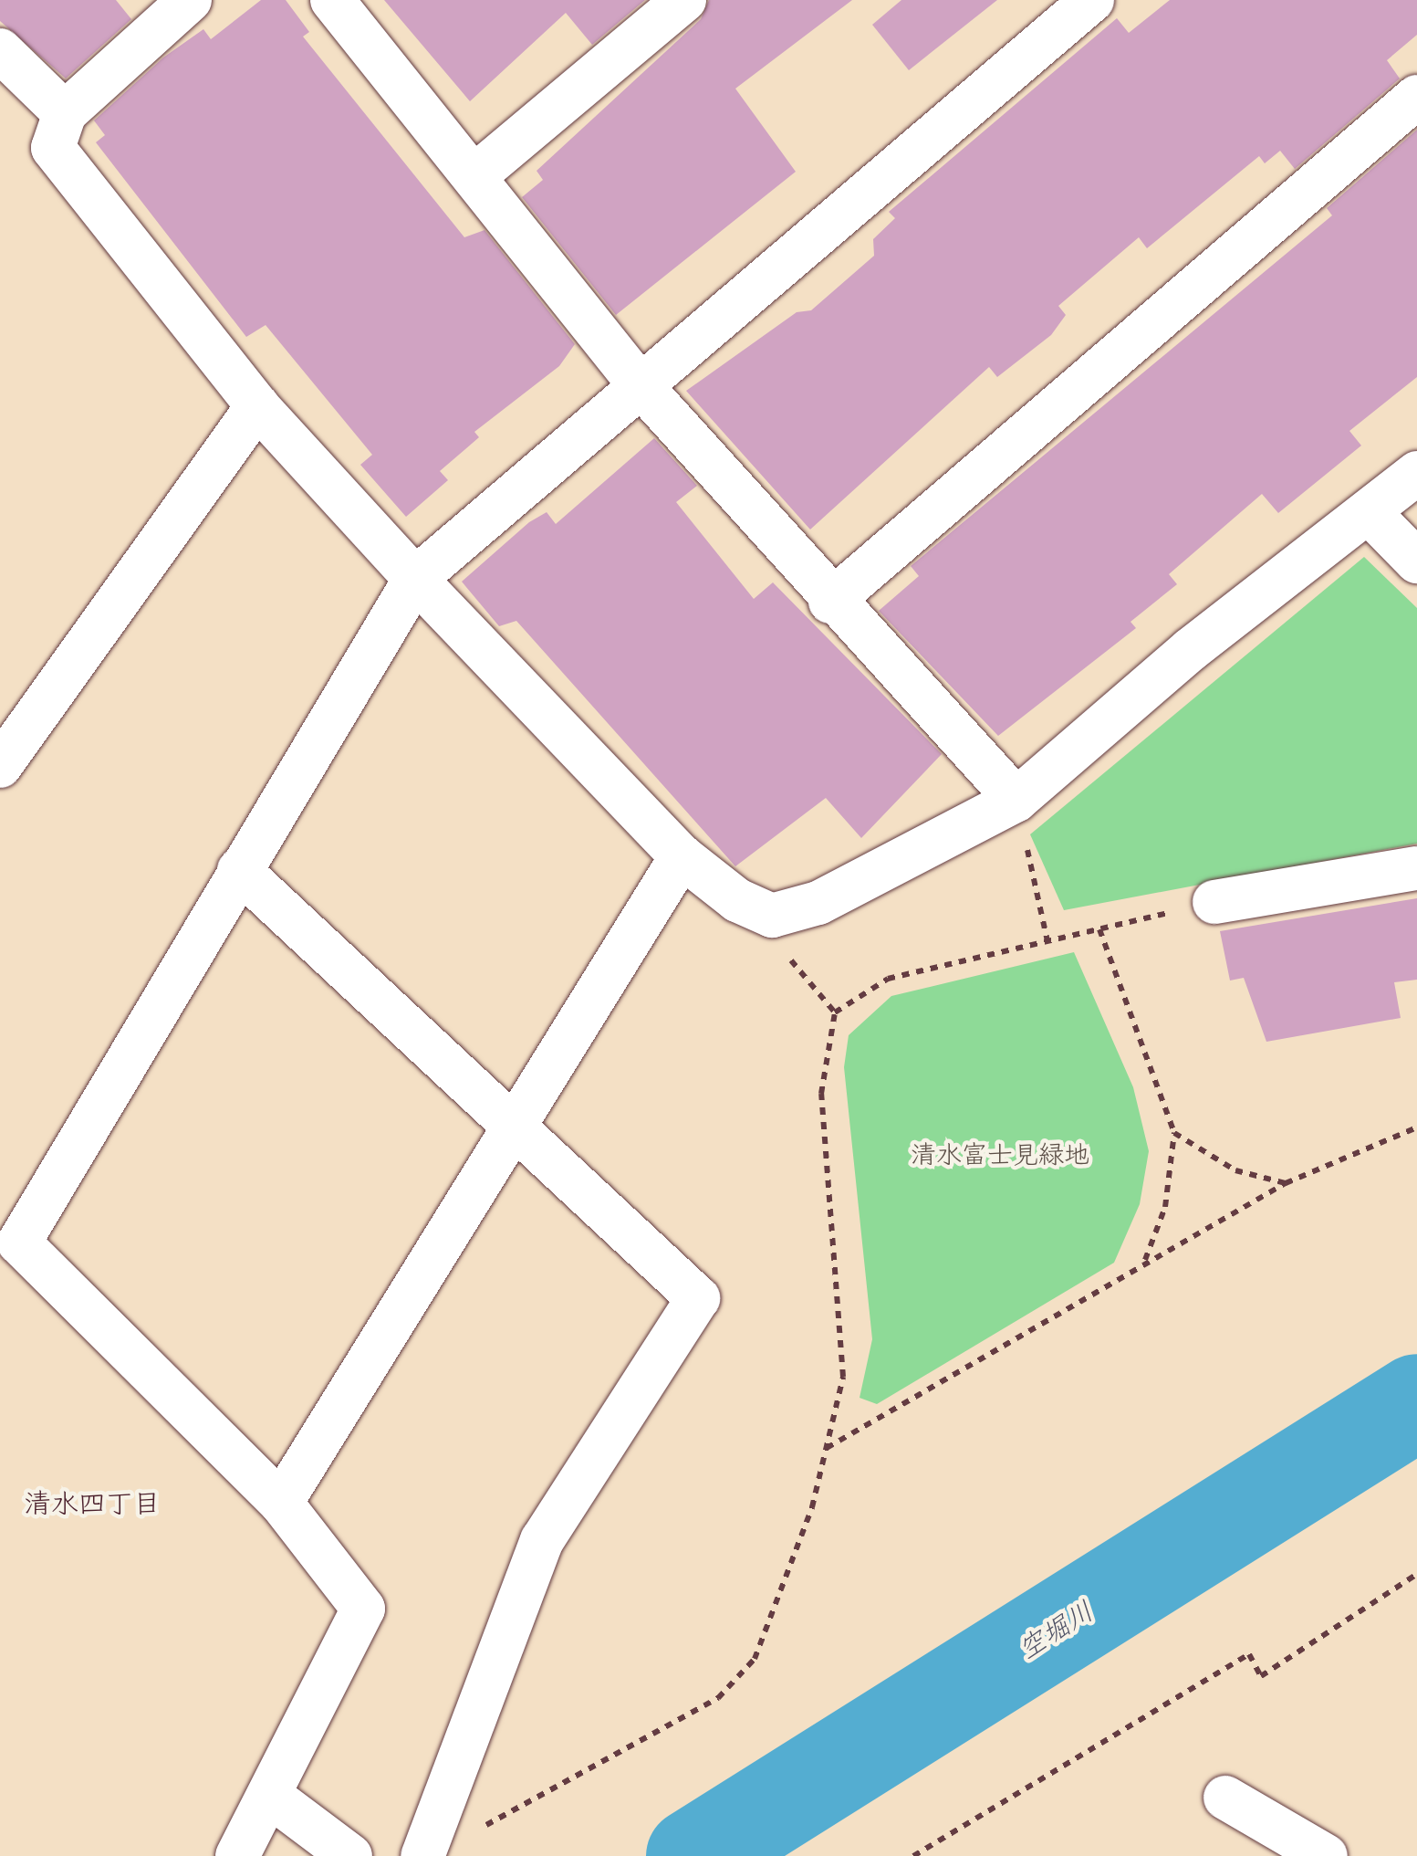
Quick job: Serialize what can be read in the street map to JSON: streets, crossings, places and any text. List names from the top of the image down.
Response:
{
  "districts": ["清水四丁目"],
  "water": ["空堀川"],
  "parks": ["清水富士見緑地"]
}
